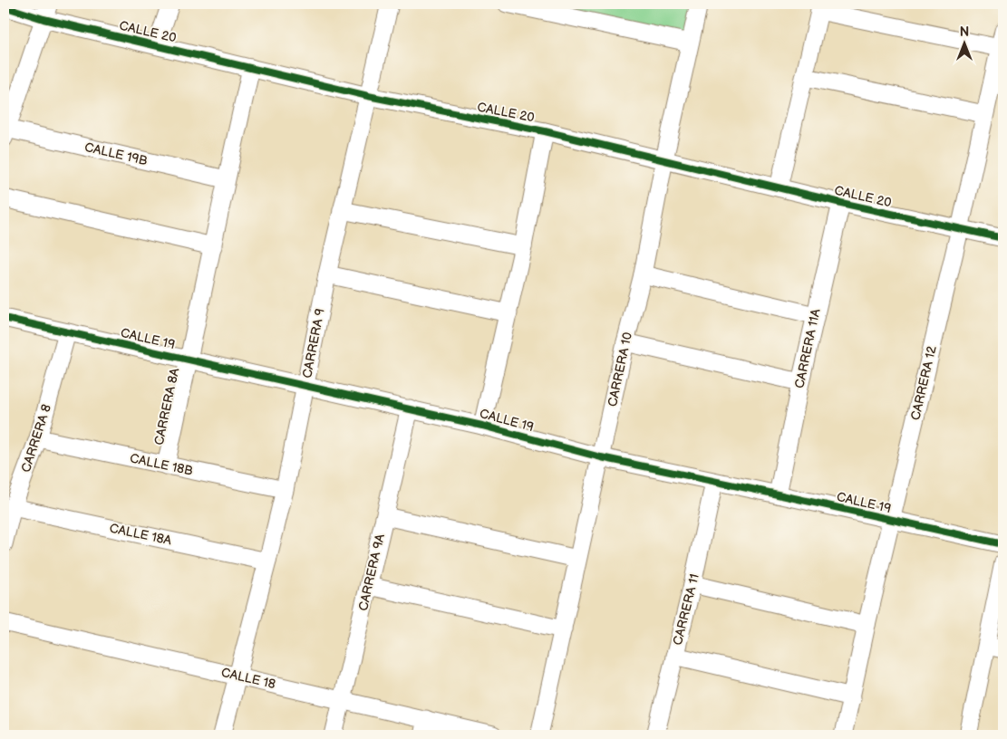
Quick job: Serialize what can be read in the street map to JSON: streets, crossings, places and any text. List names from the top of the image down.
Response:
{
  "streets": {
    "street": [
      "CALLE 20",
      "CALLE 19B",
      "CALLE 19",
      "CARRERA 9",
      "CARRERA 11A",
      "CARRERA 10",
      "CARRERA 12",
      "CARRERA 8A",
      "CARRERA 8",
      "CALLE 18B",
      "CALLE 18A",
      "CARRERA 9A",
      "CARRERA 11",
      "CALLE 18"
    ]
  },
  "crossings": [
    ["CALLE 20", "CARRERA 9"],
    ["CALLE 20", "CARRERA 11A"],
    ["CALLE 20", "CARRERA 10"],
    ["CALLE 20", "CARRERA 12"],
    ["CALLE 20", "CARRERA 8A"],
    ["CALLE 19B", "CARRERA 8A"],
    ["CALLE 19", "CARRERA 9"],
    ["CALLE 19", "CARRERA 11A"],
    ["CALLE 19", "CARRERA 10"],
    ["CALLE 19", "CARRERA 12"],
    ["CALLE 19", "CARRERA 8A"],
    ["CALLE 19", "CARRERA 8"],
    ["CALLE 19", "CARRERA 9A"],
    ["CALLE 19", "CARRERA 11"],
    ["CARRERA 9", "CALLE 18B"],
    ["CARRERA 9", "CALLE 18A"],
    ["CARRERA 9", "CALLE 18"],
    ["CARRERA 8A", "CALLE 18B"],
    ["CARRERA 8", "CALLE 18B"],
    ["CARRERA 8", "CALLE 18A"],
    ["CARRERA 9A", "CALLE 18"]
  ],
  "north": "top"
}
